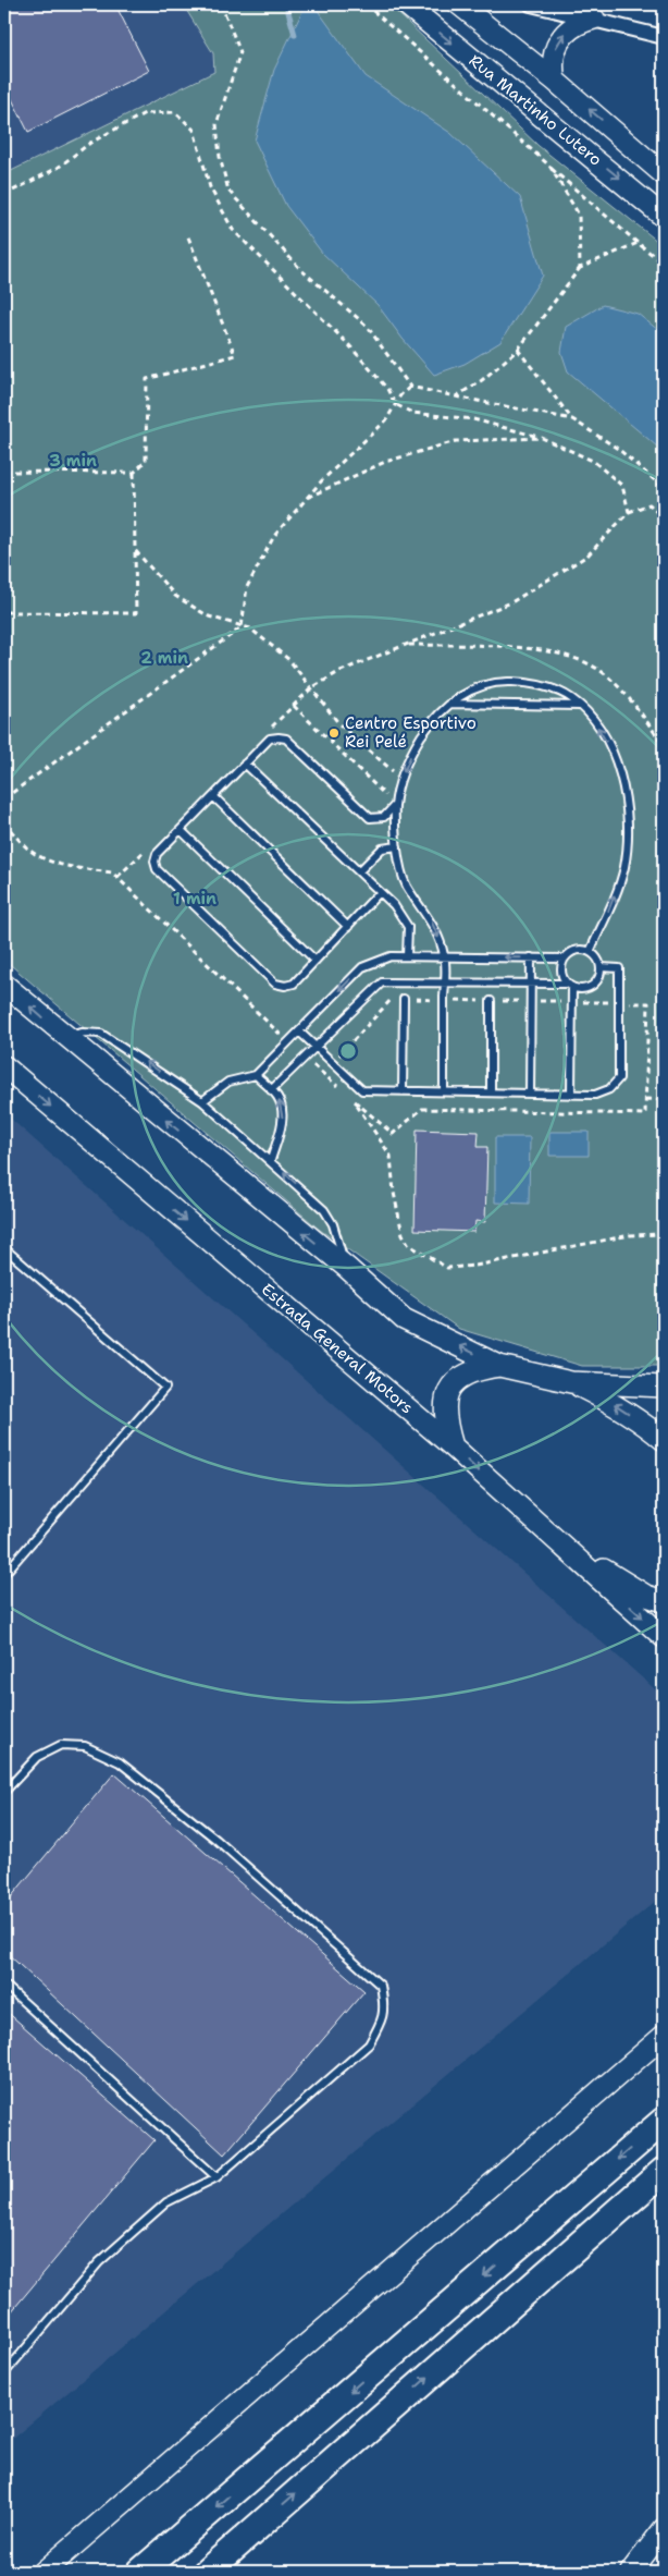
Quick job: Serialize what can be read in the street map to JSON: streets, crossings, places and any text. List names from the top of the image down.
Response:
{
  "streets": {
    "main road": ["Rua Martinho Lutero", "Estrada General Motors"]
  },
  "places": ["Centro Esportivo Rei Pelé"],
  "rings": ["3 min", "2 min", "1 min"]
}
